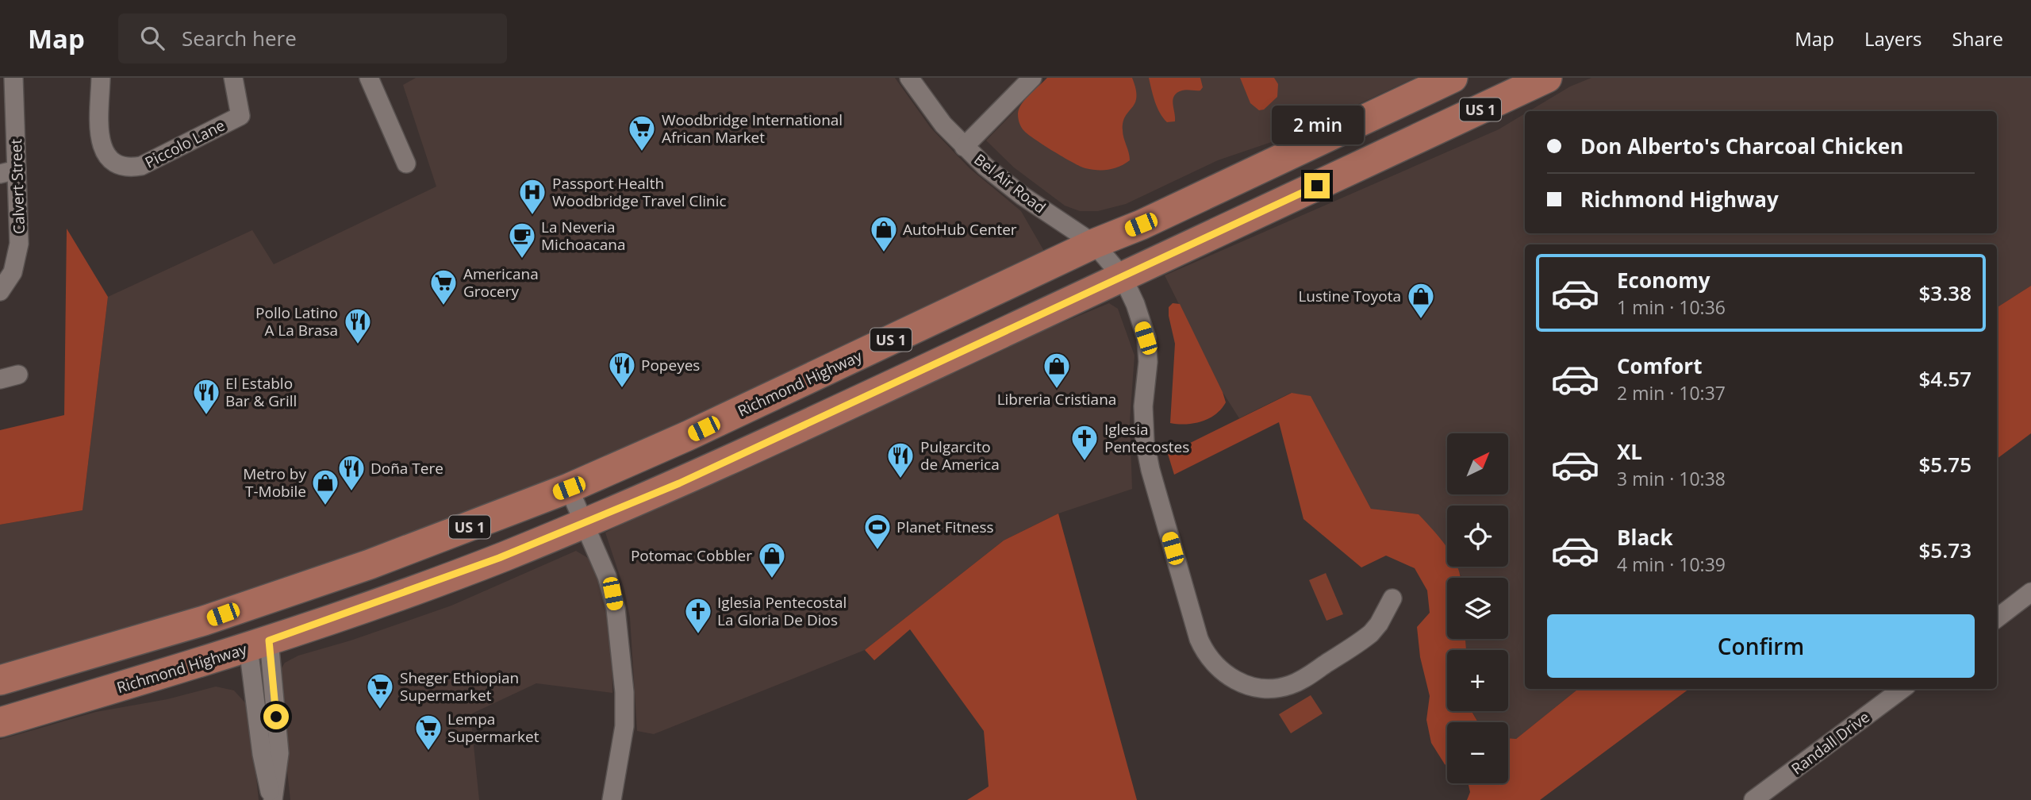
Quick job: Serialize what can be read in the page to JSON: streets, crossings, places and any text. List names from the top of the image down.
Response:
{
  "streets": {
    "main road": ["US 1", "Richmond Highway"],
    "street": [
      "Piccolo Lane",
      "Bel Air Road",
      "Calvert Street",
      "Randall Drive"
    ]
  },
  "crossings": [
    ["Bel Air Road", "Richmond Highway"]
  ],
  "places": {
    "supermarket": [
      "Woodbridge International African Market",
      "Americana Grocery",
      "Sheger Ethiopian Supermarket",
      "Lempa Supermarket"
    ],
    "hospital": ["Passport Health Woodbridge Travel Clinic"],
    "shop": [
      "AutoHub Center",
      "Lustine Toyota",
      "Libreria Cristiana",
      "Metro by T-Mobile",
      "Potomac Cobbler"
    ],
    "cafe": ["La Neveria Michoacana"],
    "restaurant": [
      "Pollo Latino A La Brasa",
      "Popeyes",
      "El Establo Bar & Grill",
      "Pulgarcito de America",
      "Doña Tere"
    ],
    "church": ["Iglesia Pentecostes", "Iglesia Pentecostal La Gloria De Dios"],
    "sports": ["Planet Fitness"]
  },
  "north": "top right",
  "page": {
    "header": "Map",
    "search": "Search here",
    "nav": ["Map", "Layers", "Share"],
    "bubble": "2 min",
    "banner": ["Don Alberto's Charcoal Chicken", "Richmond Highway"],
    "list": [
      {
        "name": "Economy",
        "note": "1 min · 10:36",
        "value": "$3.38"
      },
      {
        "name": "Comfort",
        "note": "2 min · 10:37",
        "value": "$4.57"
      },
      {
        "name": "XL",
        "note": "3 min · 10:38",
        "value": "$5.75"
      },
      {
        "name": "Black",
        "note": "4 min · 10:39",
        "value": "$5.73"
      }
    ],
    "map_buttons": ["+", "−"],
    "buttons": "Confirm"
  }
}
